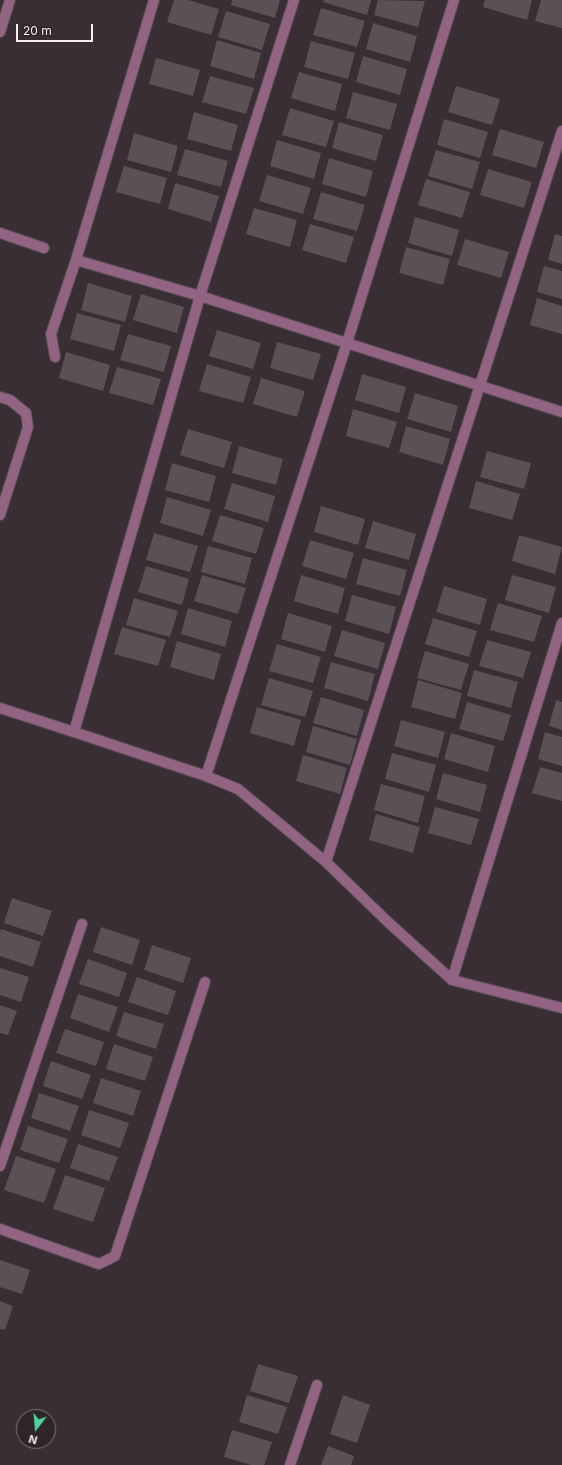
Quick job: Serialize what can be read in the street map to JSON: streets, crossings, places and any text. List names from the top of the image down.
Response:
{
  "scale_bar": "20 m",
  "north": "bottom"
}
